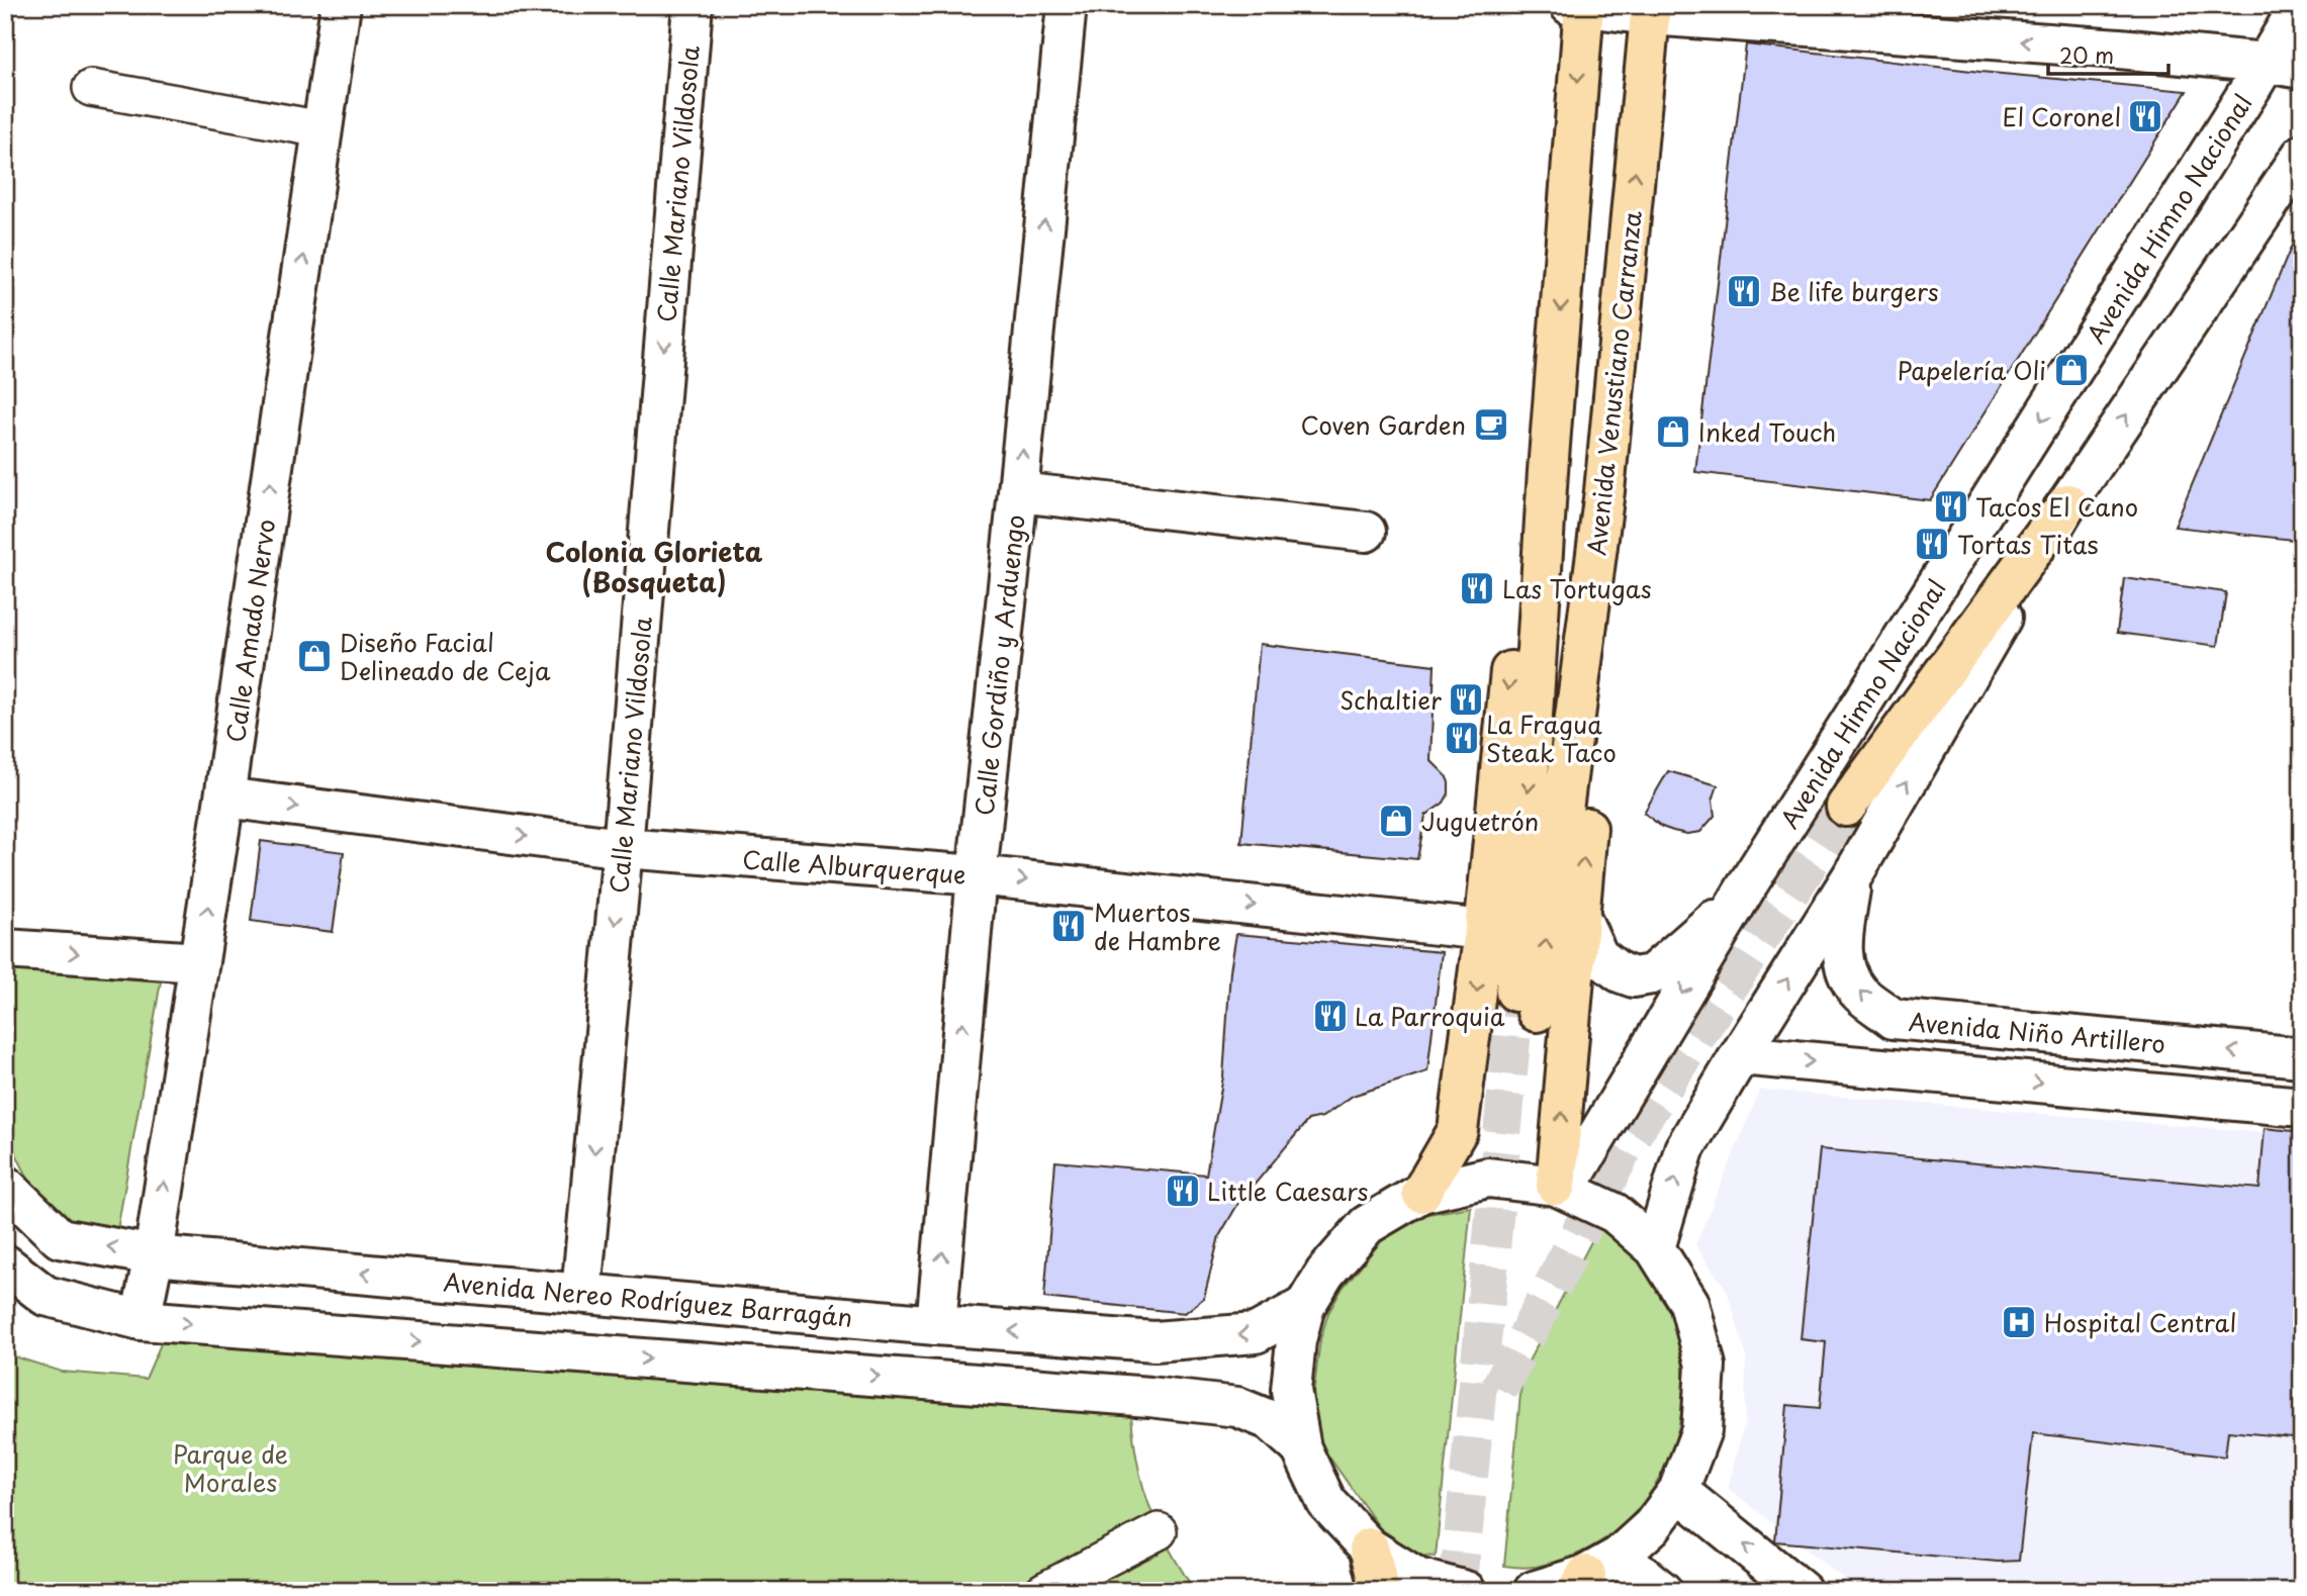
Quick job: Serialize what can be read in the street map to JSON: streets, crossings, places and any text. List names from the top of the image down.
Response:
{
  "streets": {
    "main road": ["Avenida Venustiano Carranza"],
    "street": [
      "Calle Mariano Vildosola",
      "Avenida Himno Nacional",
      "Calle Amado Nervo",
      "Calle Gordiño y Arduengo",
      "Calle Alburquerque",
      "Avenida Niño Artillero",
      "Avenida Nereo Rodríguez Barragán"
    ]
  },
  "crossings": [
    ["Calle Mariano Vildosola", "Calle Alburquerque"],
    ["Calle Mariano Vildosola", "Avenida Nereo Rodríguez Barragán"],
    ["Calle Amado Nervo", "Calle Alburquerque"],
    ["Calle Amado Nervo", "Avenida Nereo Rodríguez Barragán"],
    ["Calle Gordiño y Arduengo", "Calle Alburquerque"],
    ["Calle Gordiño y Arduengo", "Avenida Nereo Rodríguez Barragán"]
  ],
  "one_way": [
    "Calle Mariano Vildosola",
    "Calle Amado Nervo",
    "Calle Gordiño y Arduengo",
    "Calle Alburquerque"
  ],
  "districts": ["Colonia Glorieta (Bosqueta)"],
  "parks": ["Parque de Morales"],
  "places": {
    "restaurant": [
      "El Coronel",
      "Be life burgers",
      "Tacos El Cano",
      "Tortas Titas",
      "Las Tortugas",
      "Schaltier",
      "La Fragua Steak Taco",
      "Muertos de Hambre",
      "La Parroquia",
      "Little Caesars"
    ],
    "shop": [
      "Papelería Oli",
      "Inked Touch",
      "Diseño Facial Delineado de Ceja",
      "Juguetrón"
    ],
    "cafe": ["Coven Garden"],
    "hospital": ["Hospital Central"]
  },
  "scale_bar": "20 m"
}
